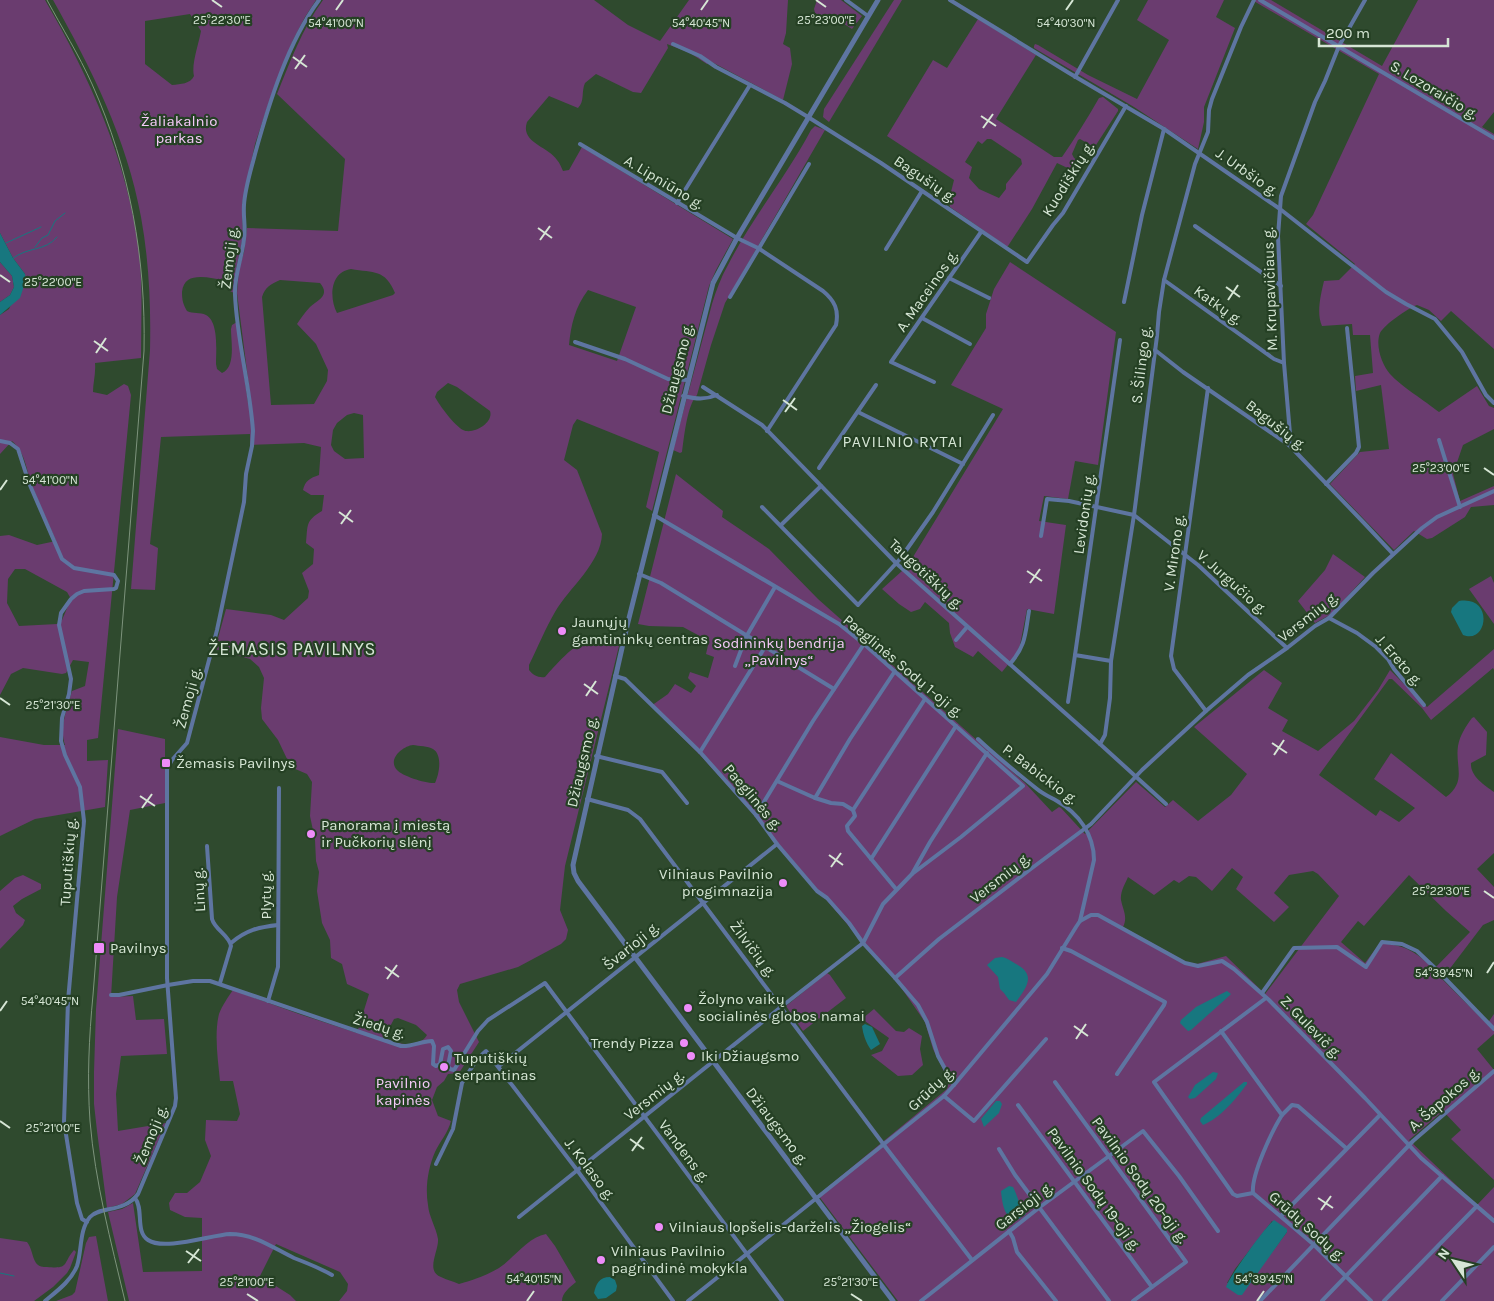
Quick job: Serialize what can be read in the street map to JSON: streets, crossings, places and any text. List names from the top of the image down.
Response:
{
  "streets": {
    "street": [
      "S. Lozoraičio g.",
      "J. Urbšio g.",
      "Bagušių g.",
      "Kuodiškių g.",
      "A. Lipniūno g.",
      "Žemoji g.",
      "M. Krupavičiaus g.",
      "A. Maceinos g.",
      "Katkų g.",
      "S. Šilingo g.",
      "Džiaugsmo g.",
      "Levidonių g.",
      "V. Mirono g.",
      "Taugotiškių g.",
      "V. Jurgučio g.",
      "Versmių g.",
      "J. Ereto g.",
      "Paeglinės Sodų 1-oji g.",
      "P. Babickio g.",
      "Paeglinės g.",
      "Tuputiškių g.",
      "Linų g.",
      "Plytų g.",
      "Švarioji g.",
      "Žilvičių g.",
      "Žiedų g.",
      "Z. Gulevič g.",
      "Grūdų g.",
      "A. Šapokos g.",
      "Vandens g.",
      "J. Kolaso g.",
      "Pavilnio Sodų 20-oji g.",
      "Pavilnio Sodų 19-oji g.",
      "Garsioji g.",
      "Grūdų Sodų g."
    ]
  },
  "crossings": [
    ["S. Lozoraičio g.", "M. Krupavičiaus g."],
    ["J. Urbšio g.", "Kuodiškių g."],
    ["J. Urbšio g.", "M. Krupavičiaus g."],
    ["J. Urbšio g.", "S. Šilingo g."],
    ["Bagušių g.", "Kuodiškių g."],
    ["Bagušių g.", "M. Krupavičiaus g."],
    ["Bagušių g.", "A. Maceinos g."],
    ["Bagušių g.", "S. Šilingo g."],
    ["Bagušių g.", "Džiaugsmo g."],
    ["Bagušių g.", "V. Mirono g."],
    ["Bagušių g.", "Versmių g."],
    ["A. Lipniūno g.", "Džiaugsmo g."],
    ["A. Lipniūno g.", "Taugotiškių g."],
    ["Žemoji g.", "Žiedų g."],
    ["M. Krupavičiaus g.", "Katkų g."],
    ["Katkų g.", "S. Šilingo g."],
    ["S. Šilingo g.", "Taugotiškių g."],
    ["S. Šilingo g.", "V. Jurgučio g."],
    ["Džiaugsmo g.", "Versmių g."],
    ["Džiaugsmo g.", "Paeglinės Sodų 1-oji g."],
    ["Džiaugsmo g.", "Paeglinės g."],
    ["Džiaugsmo g.", "Švarioji g."],
    ["Džiaugsmo g.", "Žilvičių g."],
    ["Džiaugsmo g.", "Grūdų g."],
    ["Levidonių g.", "V. Jurgučio g."],
    ["V. Mirono g.", "V. Jurgučio g."],
    ["V. Mirono g.", "Versmių g."],
    ["Taugotiškių g.", "Versmių g."],
    ["V. Jurgučio g.", "Versmių g."],
    ["Versmių g.", "J. Ereto g."],
    ["Versmių g.", "P. Babickio g."],
    ["Versmių g.", "Paeglinės g."],
    ["Versmių g.", "Žilvičių g."],
    ["Versmių g.", "Grūdų g."],
    ["Versmių g.", "Vandens g."],
    ["Versmių g.", "J. Kolaso g."],
    ["P. Babickio g.", "Grūdų g."],
    ["Paeglinės g.", "Švarioji g."],
    ["Plytų g.", "Žiedų g."],
    ["Švarioji g.", "Žilvičių g."],
    ["Švarioji g.", "Vandens g."],
    ["Švarioji g.", "J. Kolaso g."],
    ["Žilvičių g.", "Grūdų g."],
    ["Žilvičių g.", "Garsioji g."],
    ["Žiedų g.", "Vandens g."],
    ["Z. Gulevič g.", "Grūdų g."],
    ["Z. Gulevič g.", "A. Šapokos g."],
    ["Grūdų g.", "Vandens g."],
    ["A. Šapokos g.", "Grūdų Sodų g."],
    ["Pavilnio Sodų 20-oji g.", "Pavilnio Sodų 19-oji g."],
    ["Pavilnio Sodų 20-oji g.", "Garsioji g."],
    ["Pavilnio Sodų 19-oji g.", "Garsioji g."]
  ],
  "districts": ["PAVILNIO RYTAI", "ŽEMASIS PAVILNYS"],
  "parks": ["Žaliakalnio parkas", "Sodininkų bendrija „Pavilnys“", "Pavilnio kapinės"],
  "places": {
    "other": [
      "Jaunųjų gamtininkų centras",
      "Panorama į miestą ir Pučkorių slėnį",
      "Vilniaus Pavilnio progimnazija",
      "Žolyno vaikų socialinės globos namai",
      "Trendy Pizza",
      "Iki Džiaugsmo",
      "Tuputiškių serpantinas",
      "Vilniaus lopšelis-darželis „Žiogelis“",
      "Vilniaus Pavilnio pagrindinė mokykla"
    ],
    "transit": ["Žemasis Pavilnys", "Pavilnys"]
  },
  "scale_bar": "200 m",
  "north": "top left",
  "coordinates": [
    "25°22'30\"E",
    "25°23'00\"E",
    "54°41'00\"N",
    "54°40'45\"N",
    "54°40'30\"N",
    "25°22'00\"E",
    "25°21'30\"E",
    "54°39'45\"N",
    "25°21'00\"E",
    "54°40'15\"N"
  ]
}
